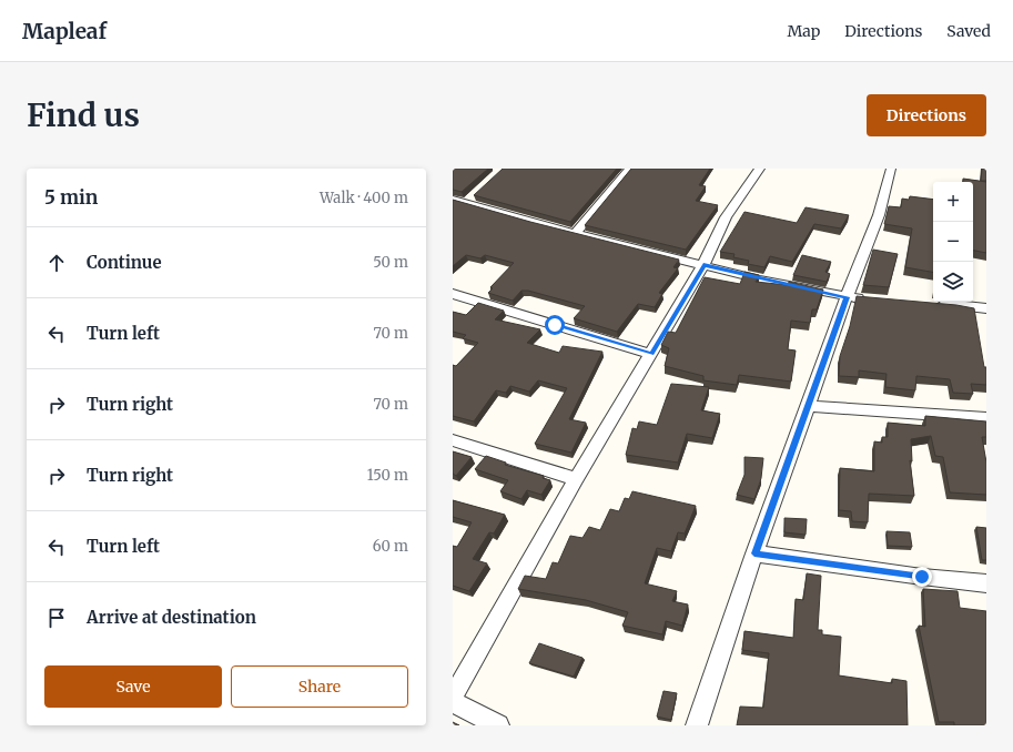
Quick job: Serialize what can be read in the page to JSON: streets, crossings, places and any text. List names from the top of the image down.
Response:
{
  "page": {
    "header": "Mapleaf",
    "nav": ["Map", "Directions", "Saved"],
    "buttons": [
      "Directions",
      ["Save", "Share"]
    ],
    "title": "Find us",
    "heading": ["5 min", "Walk · 400 m"],
    "map_buttons": ["+", "−"],
    "list": [
      ["Continue", "50 m"],
      ["Turn left", "70 m"],
      ["Turn right", "70 m"],
      ["Turn right", "150 m"],
      ["Turn left", "60 m"],
      "Arrive at destination"
    ]
  }
}
